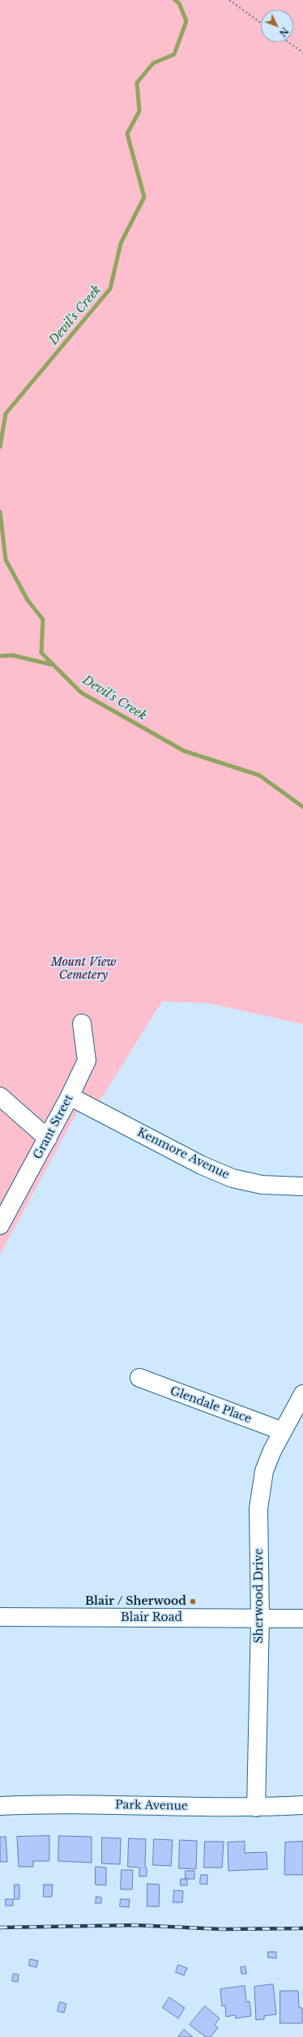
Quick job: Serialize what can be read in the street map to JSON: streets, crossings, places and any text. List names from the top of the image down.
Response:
{
  "streets": {
    "street": [
      "Grant Street",
      "Kenmore Avenue",
      "Glendale Place",
      "Sherwood Drive",
      "Blair Road",
      "Park Avenue"
    ]
  },
  "crossings": [
    ["Grant Street", "Kenmore Avenue"],
    ["Glendale Place", "Sherwood Drive"],
    ["Sherwood Drive", "Blair Road"],
    ["Sherwood Drive", "Park Avenue"]
  ],
  "water": ["Devil's Creek"],
  "parks": ["Mount View Cemetery"],
  "places": ["Blair / Sherwood"],
  "north": "bottom right"
}
